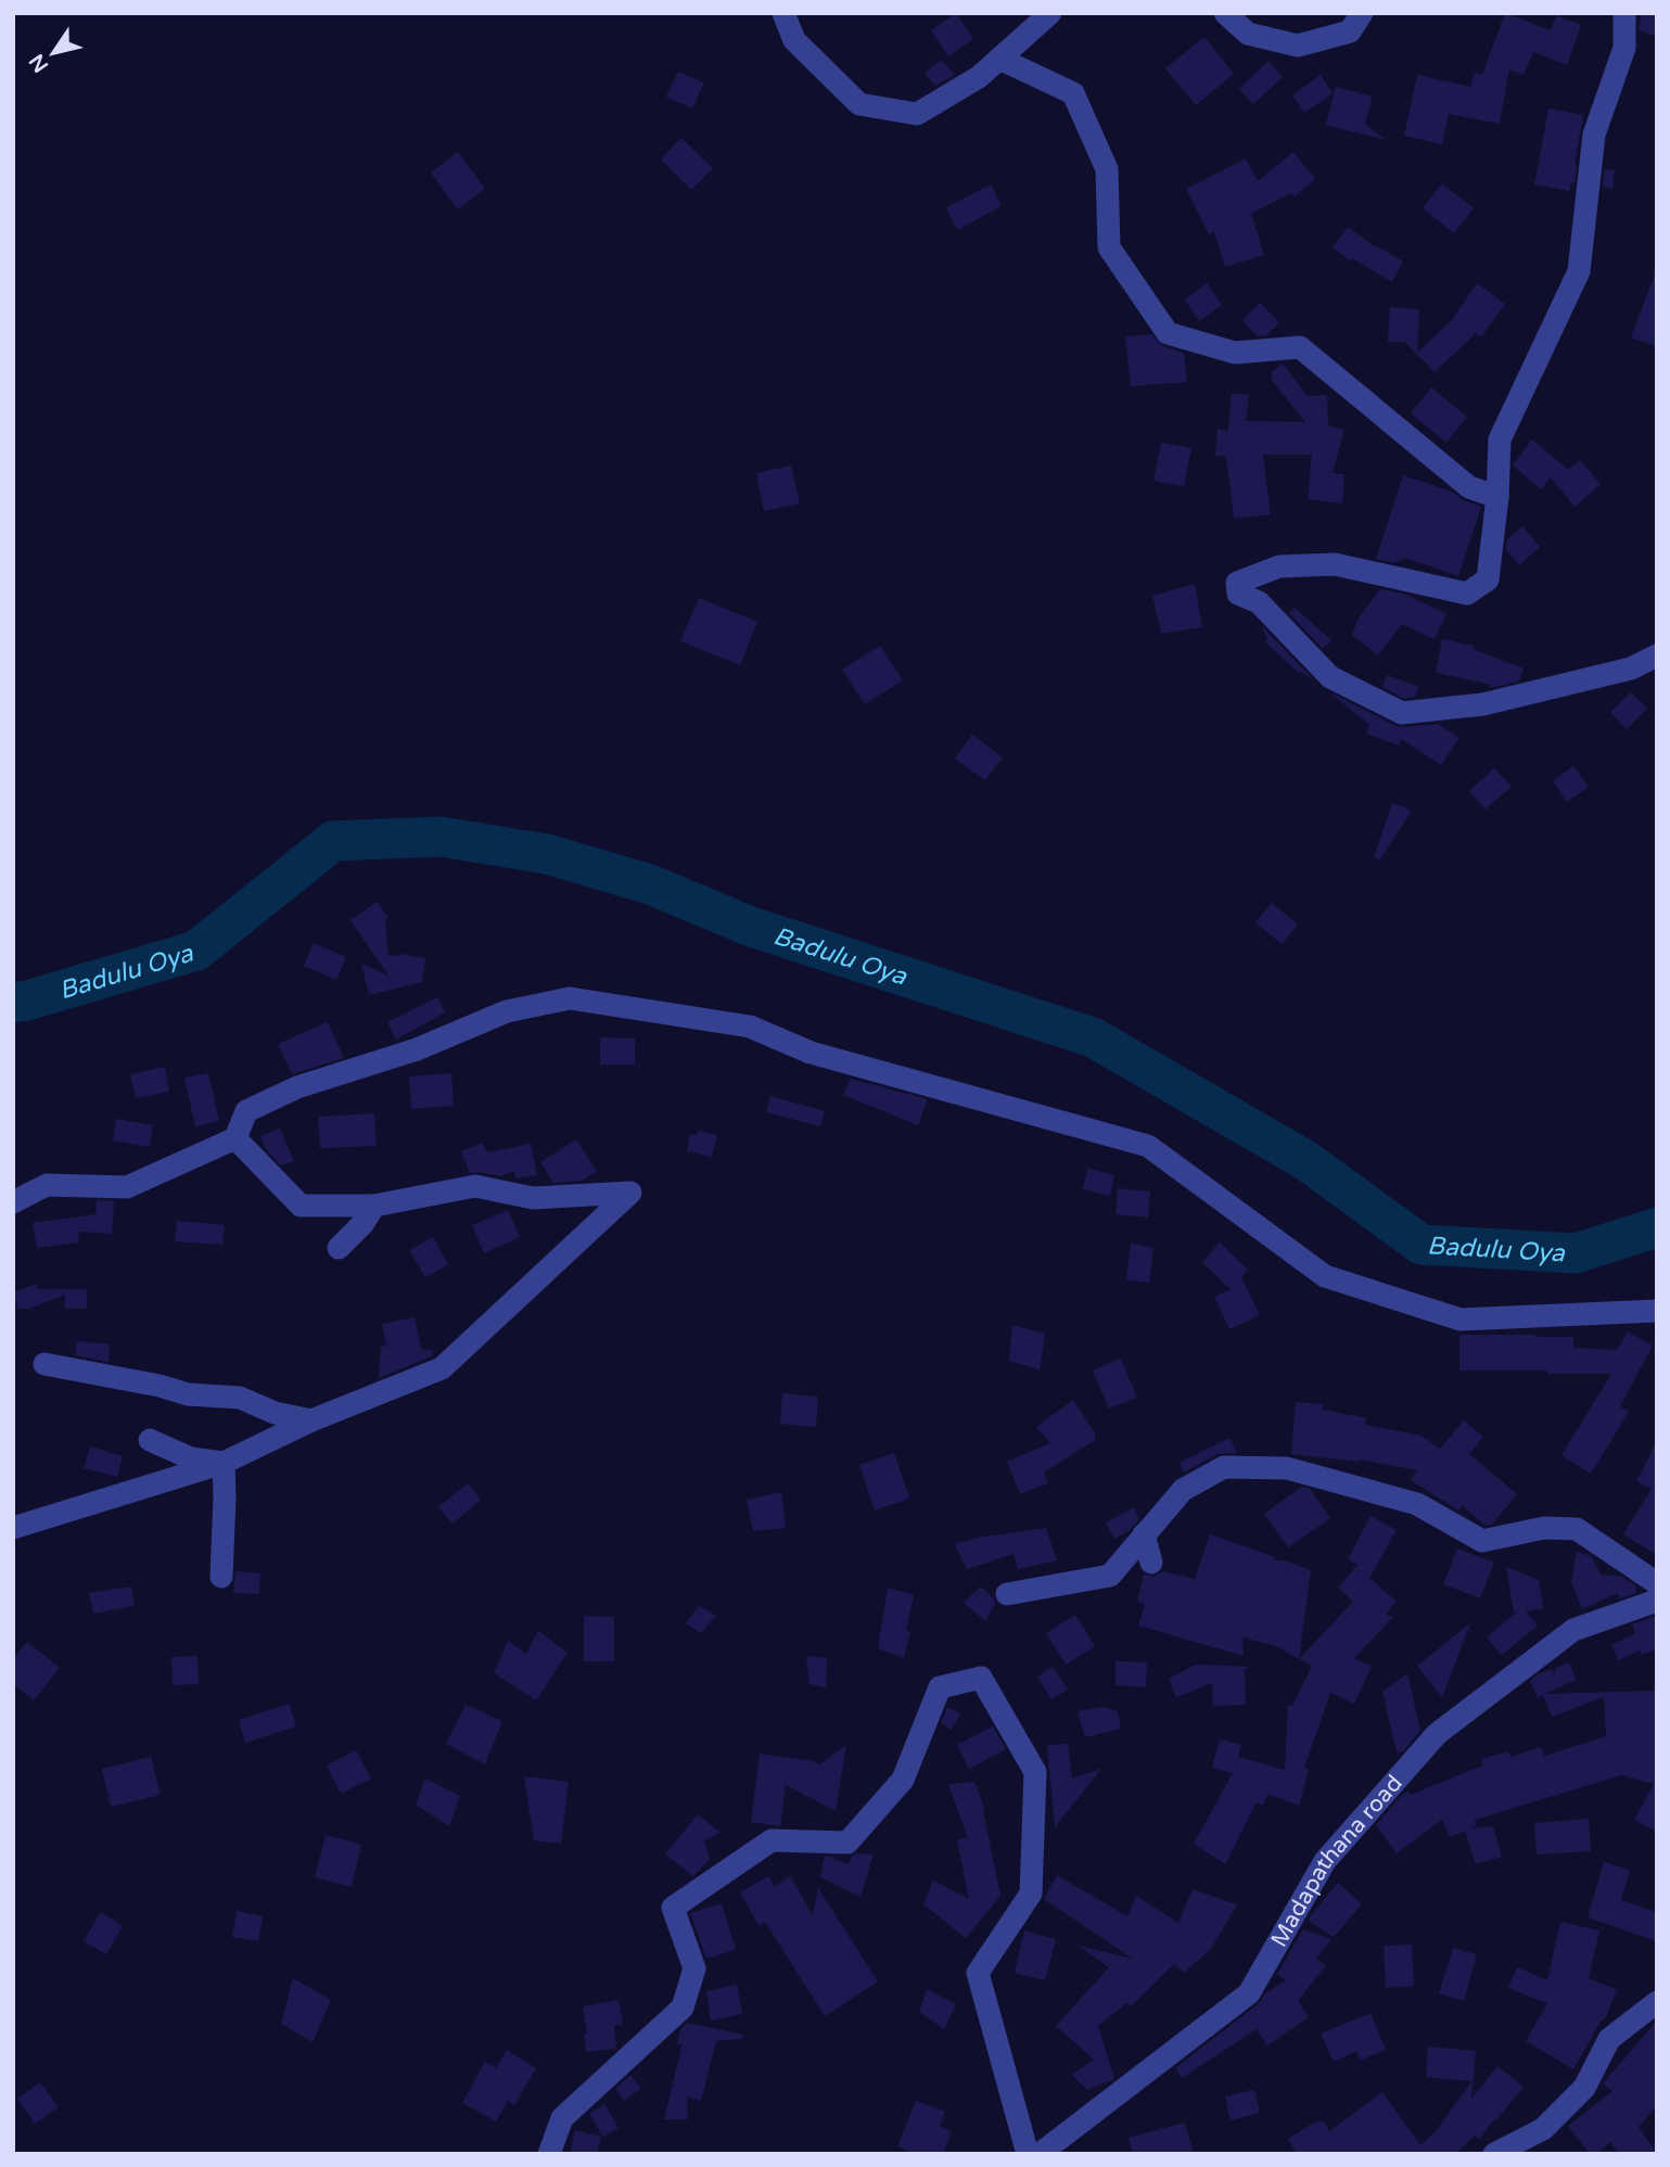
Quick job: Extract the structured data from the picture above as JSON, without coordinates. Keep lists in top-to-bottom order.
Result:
{
  "streets": {
    "street": ["Madapathana road"]
  },
  "water": ["Badulu Oya"],
  "north": "bottom left"
}
